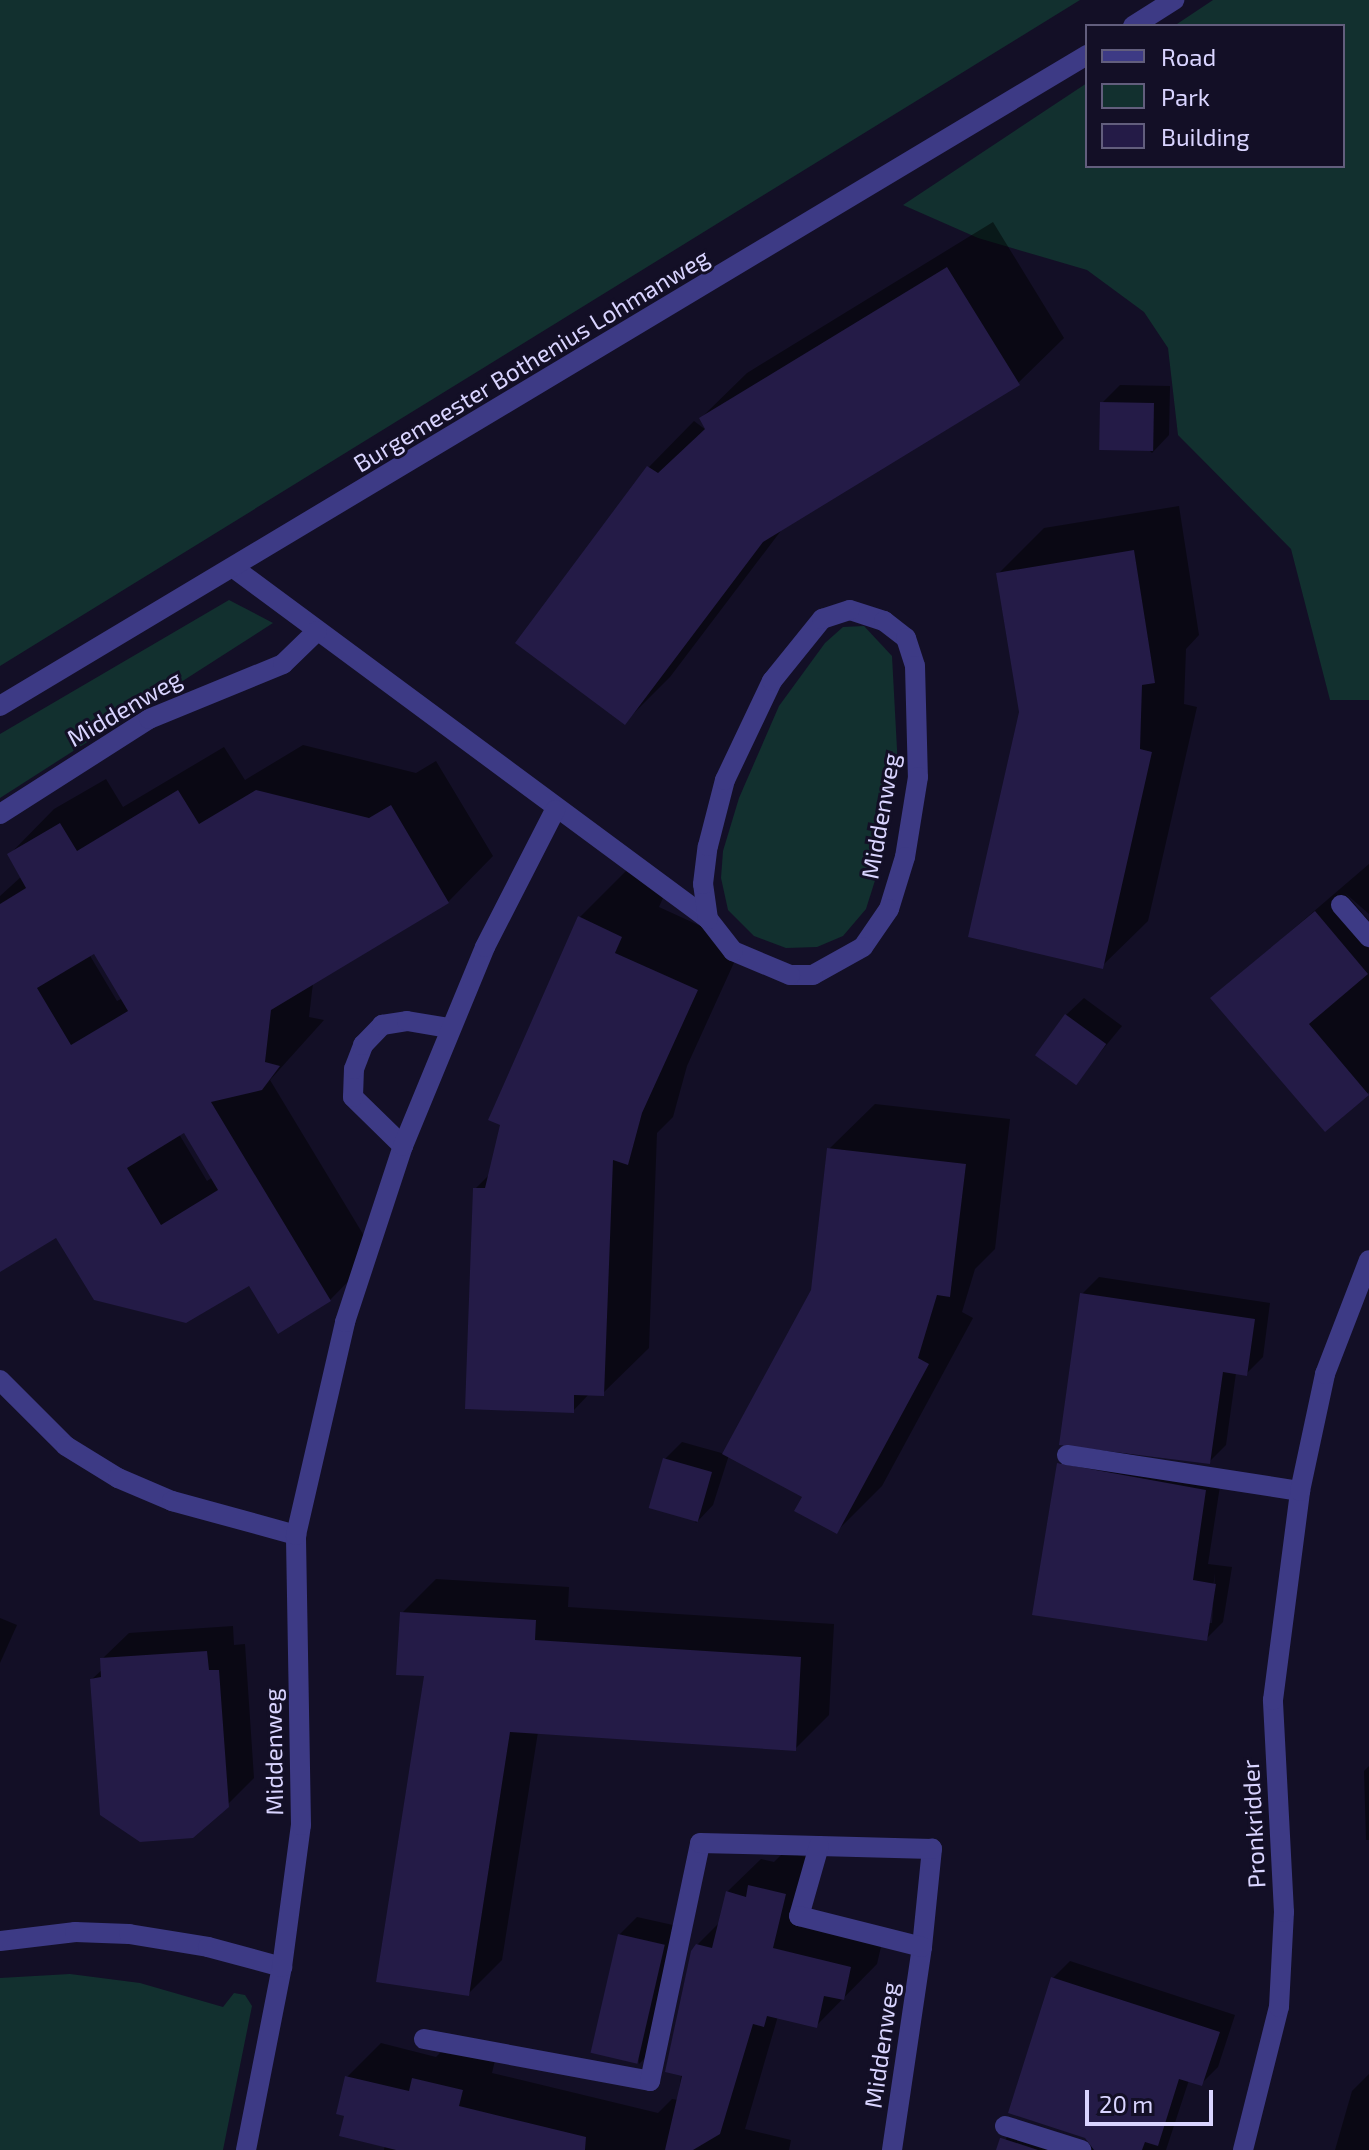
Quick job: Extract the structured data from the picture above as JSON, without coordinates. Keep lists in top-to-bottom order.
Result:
{
  "streets": {
    "street": ["Burgemeester Bothenius Lohmanweg", "Middenweg", "Pronkridder"]
  },
  "crossings": [
    ["Burgemeester Bothenius Lohmanweg", "Middenweg"]
  ],
  "legend": ["Road", "Park", "Building"],
  "scale_bar": "20 m"
}
